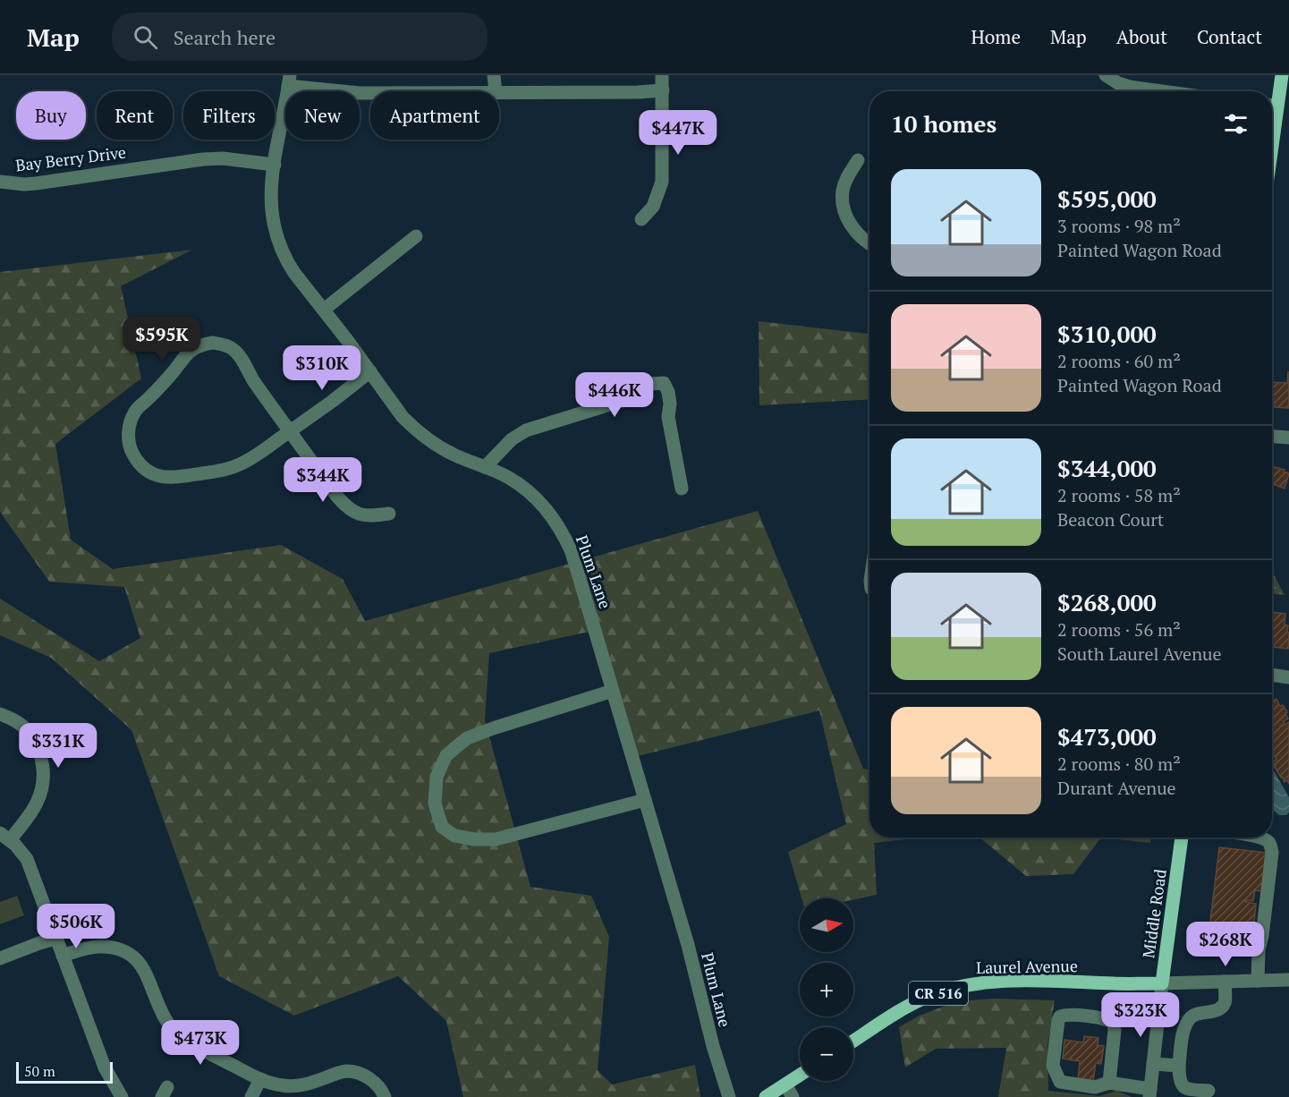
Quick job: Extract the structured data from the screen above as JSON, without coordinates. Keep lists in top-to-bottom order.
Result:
{
  "streets": {
    "main road": ["Middle Road", "Laurel Avenue", "CR 516"],
    "street": ["Bay Berry Drive", "Plum Lane"]
  },
  "crossings": [
    ["Bay Berry Drive", "Plum Lane"],
    ["Middle Road", "Laurel Avenue"]
  ],
  "scale_bar": "50 m",
  "north": "right",
  "page": {
    "header": "Map",
    "search": "Search here",
    "nav": [
      "Home",
      "Map",
      "About",
      "Contact"
    ],
    "chip": [
      "Buy",
      "Rent",
      "Filters",
      "New",
      "Apartment"
    ],
    "heading": "10 homes",
    "price": [
      "$447K",
      "$595K",
      "$310K",
      "$446K",
      "$344K",
      "$331K",
      "$506K",
      "$268K",
      "$323K",
      "$473K"
    ],
    "list": [
      {
        "name": "$595,000",
        "note": "3 rooms · 98 m² · Painted Wagon Road"
      },
      {
        "name": "$310,000",
        "note": "2 rooms · 60 m² · Painted Wagon Road"
      },
      {
        "name": "$344,000",
        "note": "2 rooms · 58 m² · Beacon Court"
      },
      {
        "name": "$268,000",
        "note": "2 rooms · 56 m² · South Laurel Avenue"
      },
      {
        "name": "$473,000",
        "note": "2 rooms · 80 m² · Durant Avenue"
      }
    ],
    "map_buttons": ["+", "−"],
    "scale": "50 m"
  }
}
